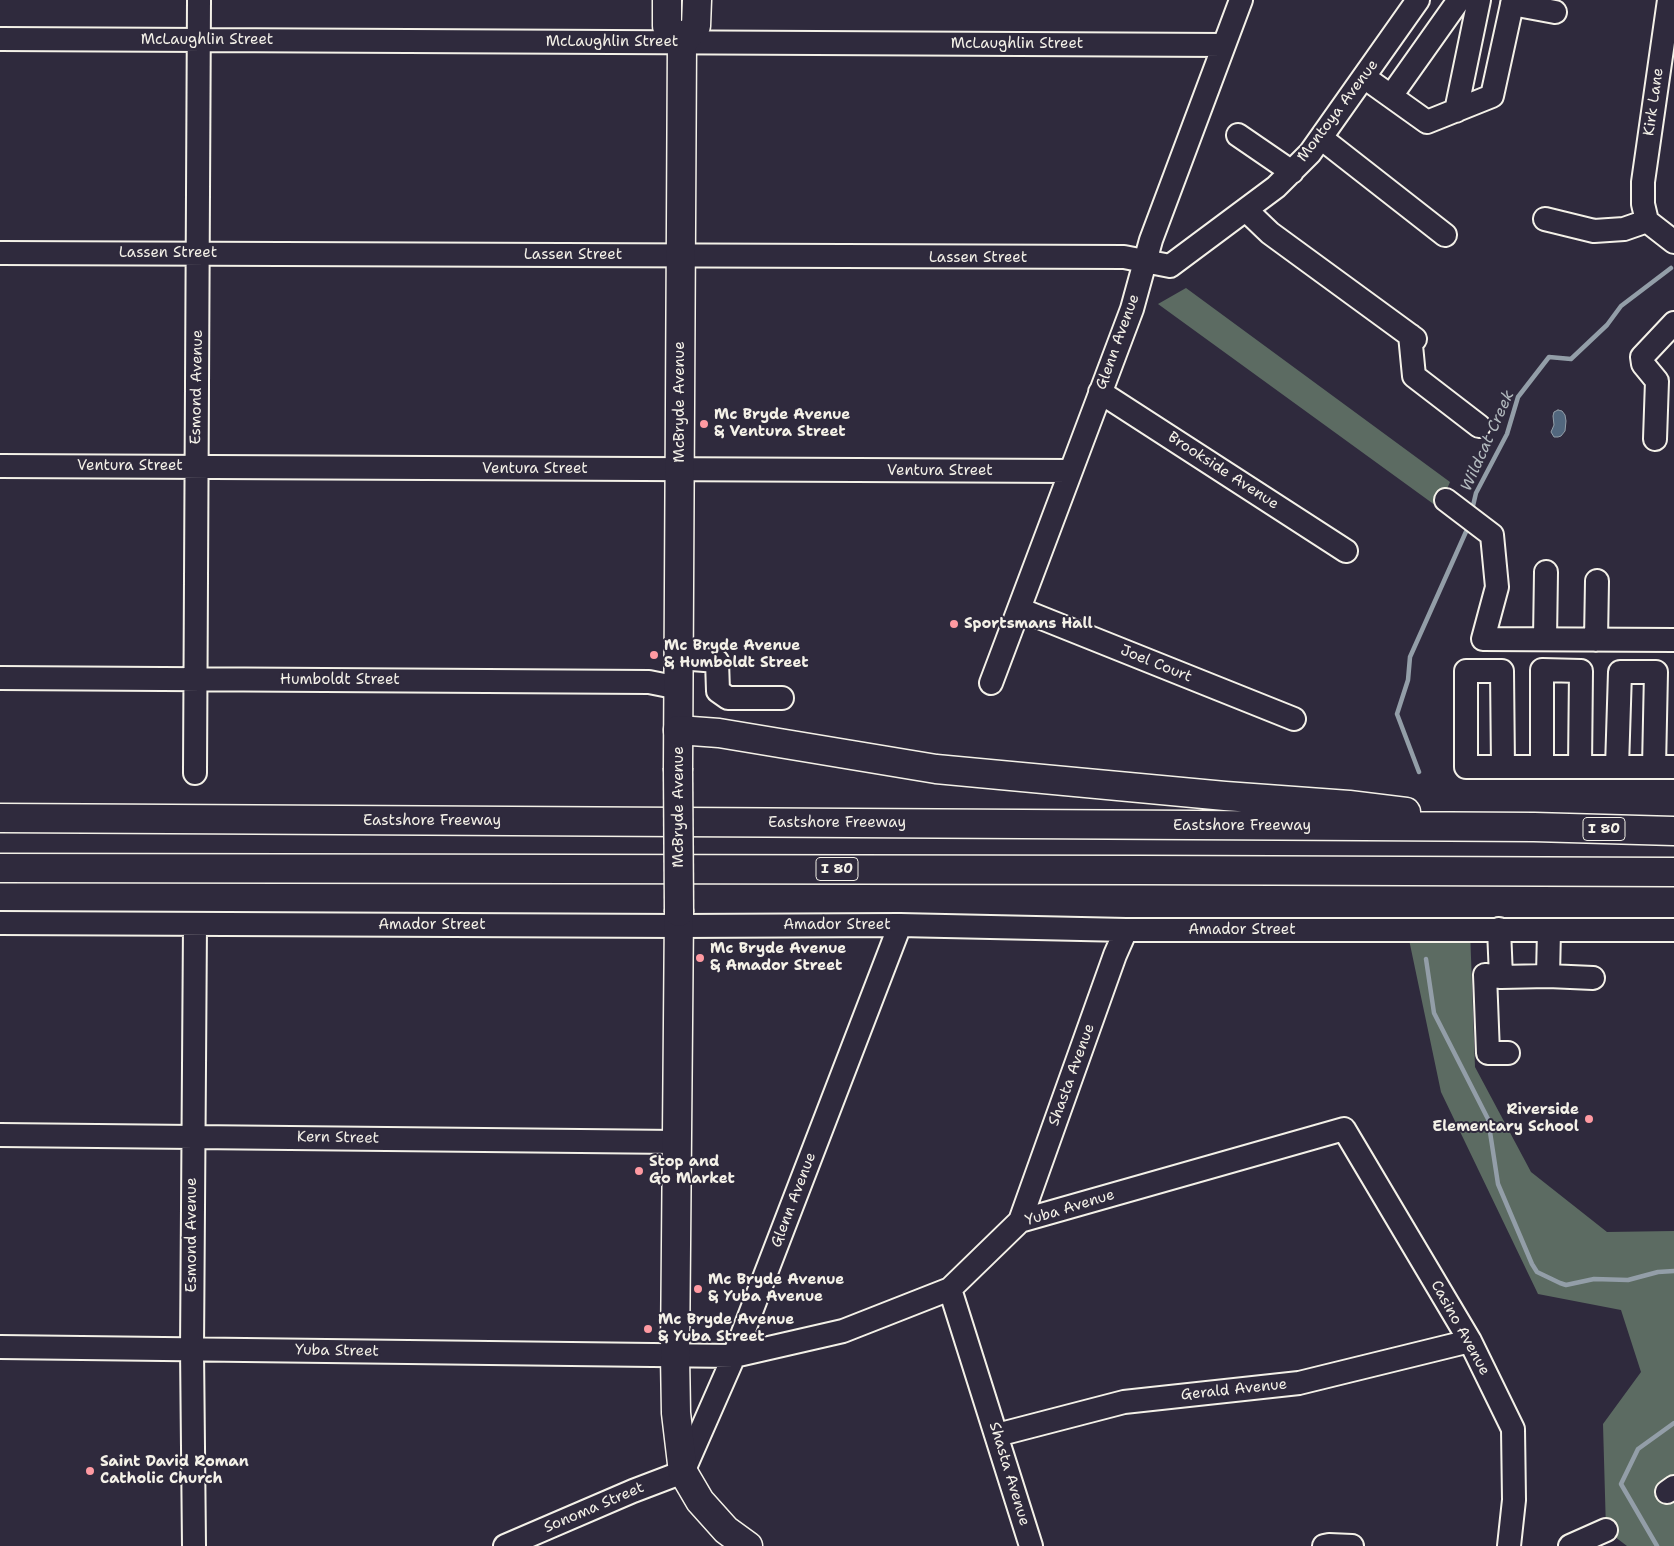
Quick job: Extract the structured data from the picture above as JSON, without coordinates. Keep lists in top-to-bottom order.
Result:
{
  "streets": {
    "main road": ["McBryde Avenue", "Eastshore Freeway", "I 80"],
    "street": [
      "McLaughlin Street",
      "Kirk Lane",
      "Montoya Avenue",
      "Lassen Street",
      "Glenn Avenue",
      "Esmond Avenue",
      "Ventura Street",
      "Brookside Avenue",
      "Joel Court",
      "Humboldt Street",
      "Amador Street",
      "Shasta Avenue",
      "Kern Street",
      "Yuba Avenue",
      "Casino Avenue",
      "Yuba Street",
      "Gerald Avenue",
      "Sonoma Street"
    ]
  },
  "crossings": [
    ["McLaughlin Street", "Glenn Avenue"],
    ["McLaughlin Street", "Esmond Avenue"],
    ["McLaughlin Street", "McBryde Avenue"],
    ["Montoya Avenue", "Lassen Street"],
    ["Montoya Avenue", "Glenn Avenue"],
    ["Lassen Street", "Glenn Avenue"],
    ["Lassen Street", "Esmond Avenue"],
    ["Lassen Street", "McBryde Avenue"],
    ["Glenn Avenue", "McBryde Avenue"],
    ["Glenn Avenue", "Ventura Street"],
    ["Glenn Avenue", "Brookside Avenue"],
    ["Glenn Avenue", "Joel Court"],
    ["Glenn Avenue", "Amador Street"],
    ["Glenn Avenue", "Yuba Avenue"],
    ["Glenn Avenue", "Sonoma Street"],
    ["Esmond Avenue", "Ventura Street"],
    ["Esmond Avenue", "Humboldt Street"],
    ["Esmond Avenue", "Amador Street"],
    ["Esmond Avenue", "Kern Street"],
    ["Esmond Avenue", "Yuba Street"],
    ["McBryde Avenue", "Ventura Street"],
    ["McBryde Avenue", "Humboldt Street"],
    ["McBryde Avenue", "Amador Street"],
    ["McBryde Avenue", "Kern Street"],
    ["McBryde Avenue", "Yuba Avenue"],
    ["McBryde Avenue", "Yuba Street"],
    ["McBryde Avenue", "Sonoma Street"],
    ["Amador Street", "Shasta Avenue"],
    ["Shasta Avenue", "Yuba Avenue"],
    ["Shasta Avenue", "Gerald Avenue"],
    ["Yuba Avenue", "Casino Avenue"],
    ["Yuba Avenue", "Yuba Street"],
    ["Casino Avenue", "Gerald Avenue"]
  ],
  "water": ["Wildcat Creek"],
  "places": [
    "Mc Bryde Avenue & Ventura Street",
    "Sportsmans Hall",
    "Mc Bryde Avenue & Humboldt Street",
    "Mc Bryde Avenue & Amador Street",
    "Riverside Elementary School",
    "Stop and Go Market",
    "Mc Bryde Avenue & Yuba Avenue",
    "Mc Bryde Avenue & Yuba Street",
    "Saint David Roman Catholic Church"
  ]
}
